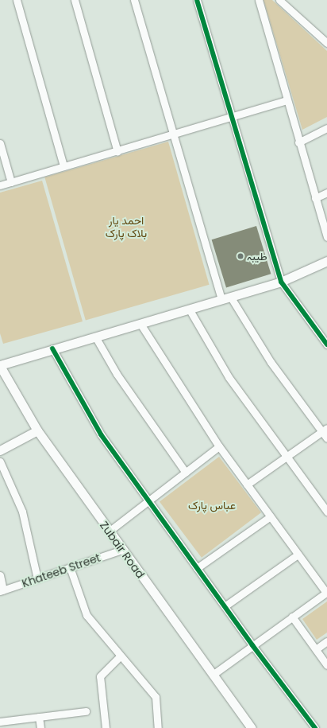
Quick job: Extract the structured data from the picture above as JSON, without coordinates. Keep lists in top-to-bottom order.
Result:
{
  "streets": {
    "street": ["Zubair Road", "Khateeb Street"]
  },
  "crossings": [
    ["Zubair Road", "Khateeb Street"]
  ],
  "parks": ["احمد یار بلاک پارک", "عباس پارک"],
  "places": ["طیبہ"]
}
